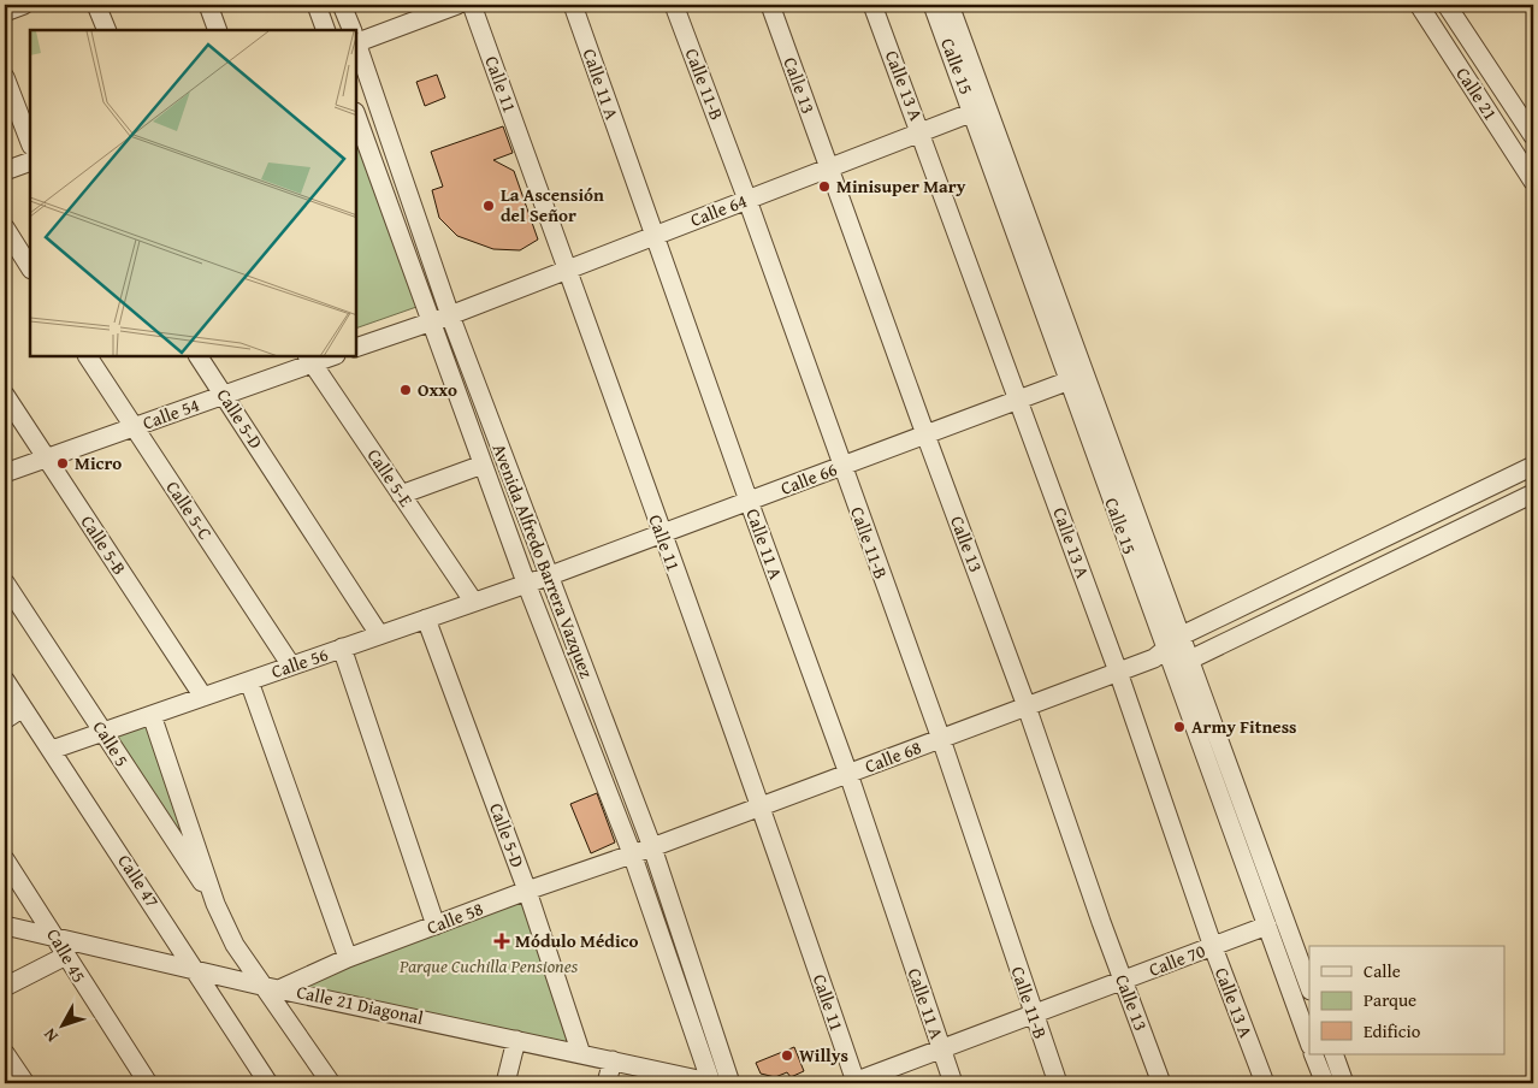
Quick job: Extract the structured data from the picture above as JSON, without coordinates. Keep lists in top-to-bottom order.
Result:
{
  "streets": {
    "street": [
      "Calle 15",
      "Calle 11",
      "Calle 11 A",
      "Calle 11-B",
      "Calle 13",
      "Calle 13 A",
      "Calle 21",
      "Calle 64",
      "Calle 54",
      "Calle 5-D",
      "Calle 5-E",
      "Calle 66",
      "Calle 5-C",
      "Calle 5-B",
      "Avenida Alfredo Barrera Vazquez",
      "Calle 56",
      "Calle 5",
      "Calle 68",
      "Calle 47",
      "Calle 58",
      "Calle 45",
      "Calle 70",
      "Calle 21 Diagonal"
    ]
  },
  "crossings": [
    ["Calle 15", "Calle 64"],
    ["Calle 15", "Calle 66"],
    ["Calle 15", "Calle 68"],
    ["Calle 15", "Calle 70"],
    ["Calle 11", "Calle 64"],
    ["Calle 11", "Calle 66"],
    ["Calle 11", "Calle 68"],
    ["Calle 11", "Calle 70"],
    ["Calle 11 A", "Calle 64"],
    ["Calle 11 A", "Calle 66"],
    ["Calle 11 A", "Calle 68"],
    ["Calle 11 A", "Calle 70"],
    ["Calle 11-B", "Calle 64"],
    ["Calle 11-B", "Calle 66"],
    ["Calle 11-B", "Calle 68"],
    ["Calle 11-B", "Calle 70"],
    ["Calle 13", "Calle 64"],
    ["Calle 13", "Calle 66"],
    ["Calle 13", "Calle 68"],
    ["Calle 13", "Calle 70"],
    ["Calle 13 A", "Calle 64"],
    ["Calle 13 A", "Calle 66"],
    ["Calle 13 A", "Calle 68"],
    ["Calle 13 A", "Calle 70"],
    ["Calle 64", "Avenida Alfredo Barrera Vazquez"],
    ["Calle 54", "Calle 5-D"],
    ["Calle 54", "Calle 5-E"],
    ["Calle 54", "Calle 5-C"],
    ["Calle 54", "Calle 5-B"],
    ["Calle 5-D", "Calle 56"],
    ["Calle 5-D", "Calle 58"],
    ["Calle 5-D", "Calle 21 Diagonal"],
    ["Calle 5-E", "Calle 56"],
    ["Calle 66", "Avenida Alfredo Barrera Vazquez"],
    ["Calle 66", "Calle 56"],
    ["Calle 5-C", "Calle 56"],
    ["Calle 5-B", "Calle 56"],
    ["Avenida Alfredo Barrera Vazquez", "Calle 56"],
    ["Avenida Alfredo Barrera Vazquez", "Calle 68"],
    ["Avenida Alfredo Barrera Vazquez", "Calle 58"],
    ["Avenida Alfredo Barrera Vazquez", "Calle 21 Diagonal"],
    ["Calle 56", "Calle 5"],
    ["Calle 56", "Calle 47"],
    ["Calle 5", "Calle 21 Diagonal"],
    ["Calle 68", "Calle 58"],
    ["Calle 47", "Calle 21 Diagonal"],
    ["Calle 58", "Calle 21 Diagonal"],
    ["Calle 45", "Calle 21 Diagonal"]
  ],
  "parks": ["Parque Cuchilla Pensiones"],
  "places": {
    "other": [
      "Minisuper Mary",
      "La Ascensión del Señor",
      "Oxxo",
      "Micro",
      "Army Fitness",
      "Willys"
    ],
    "health": ["Módulo Médico"]
  },
  "legend": ["Calle", "Parque", "Edificio"],
  "north": "bottom left"
}
